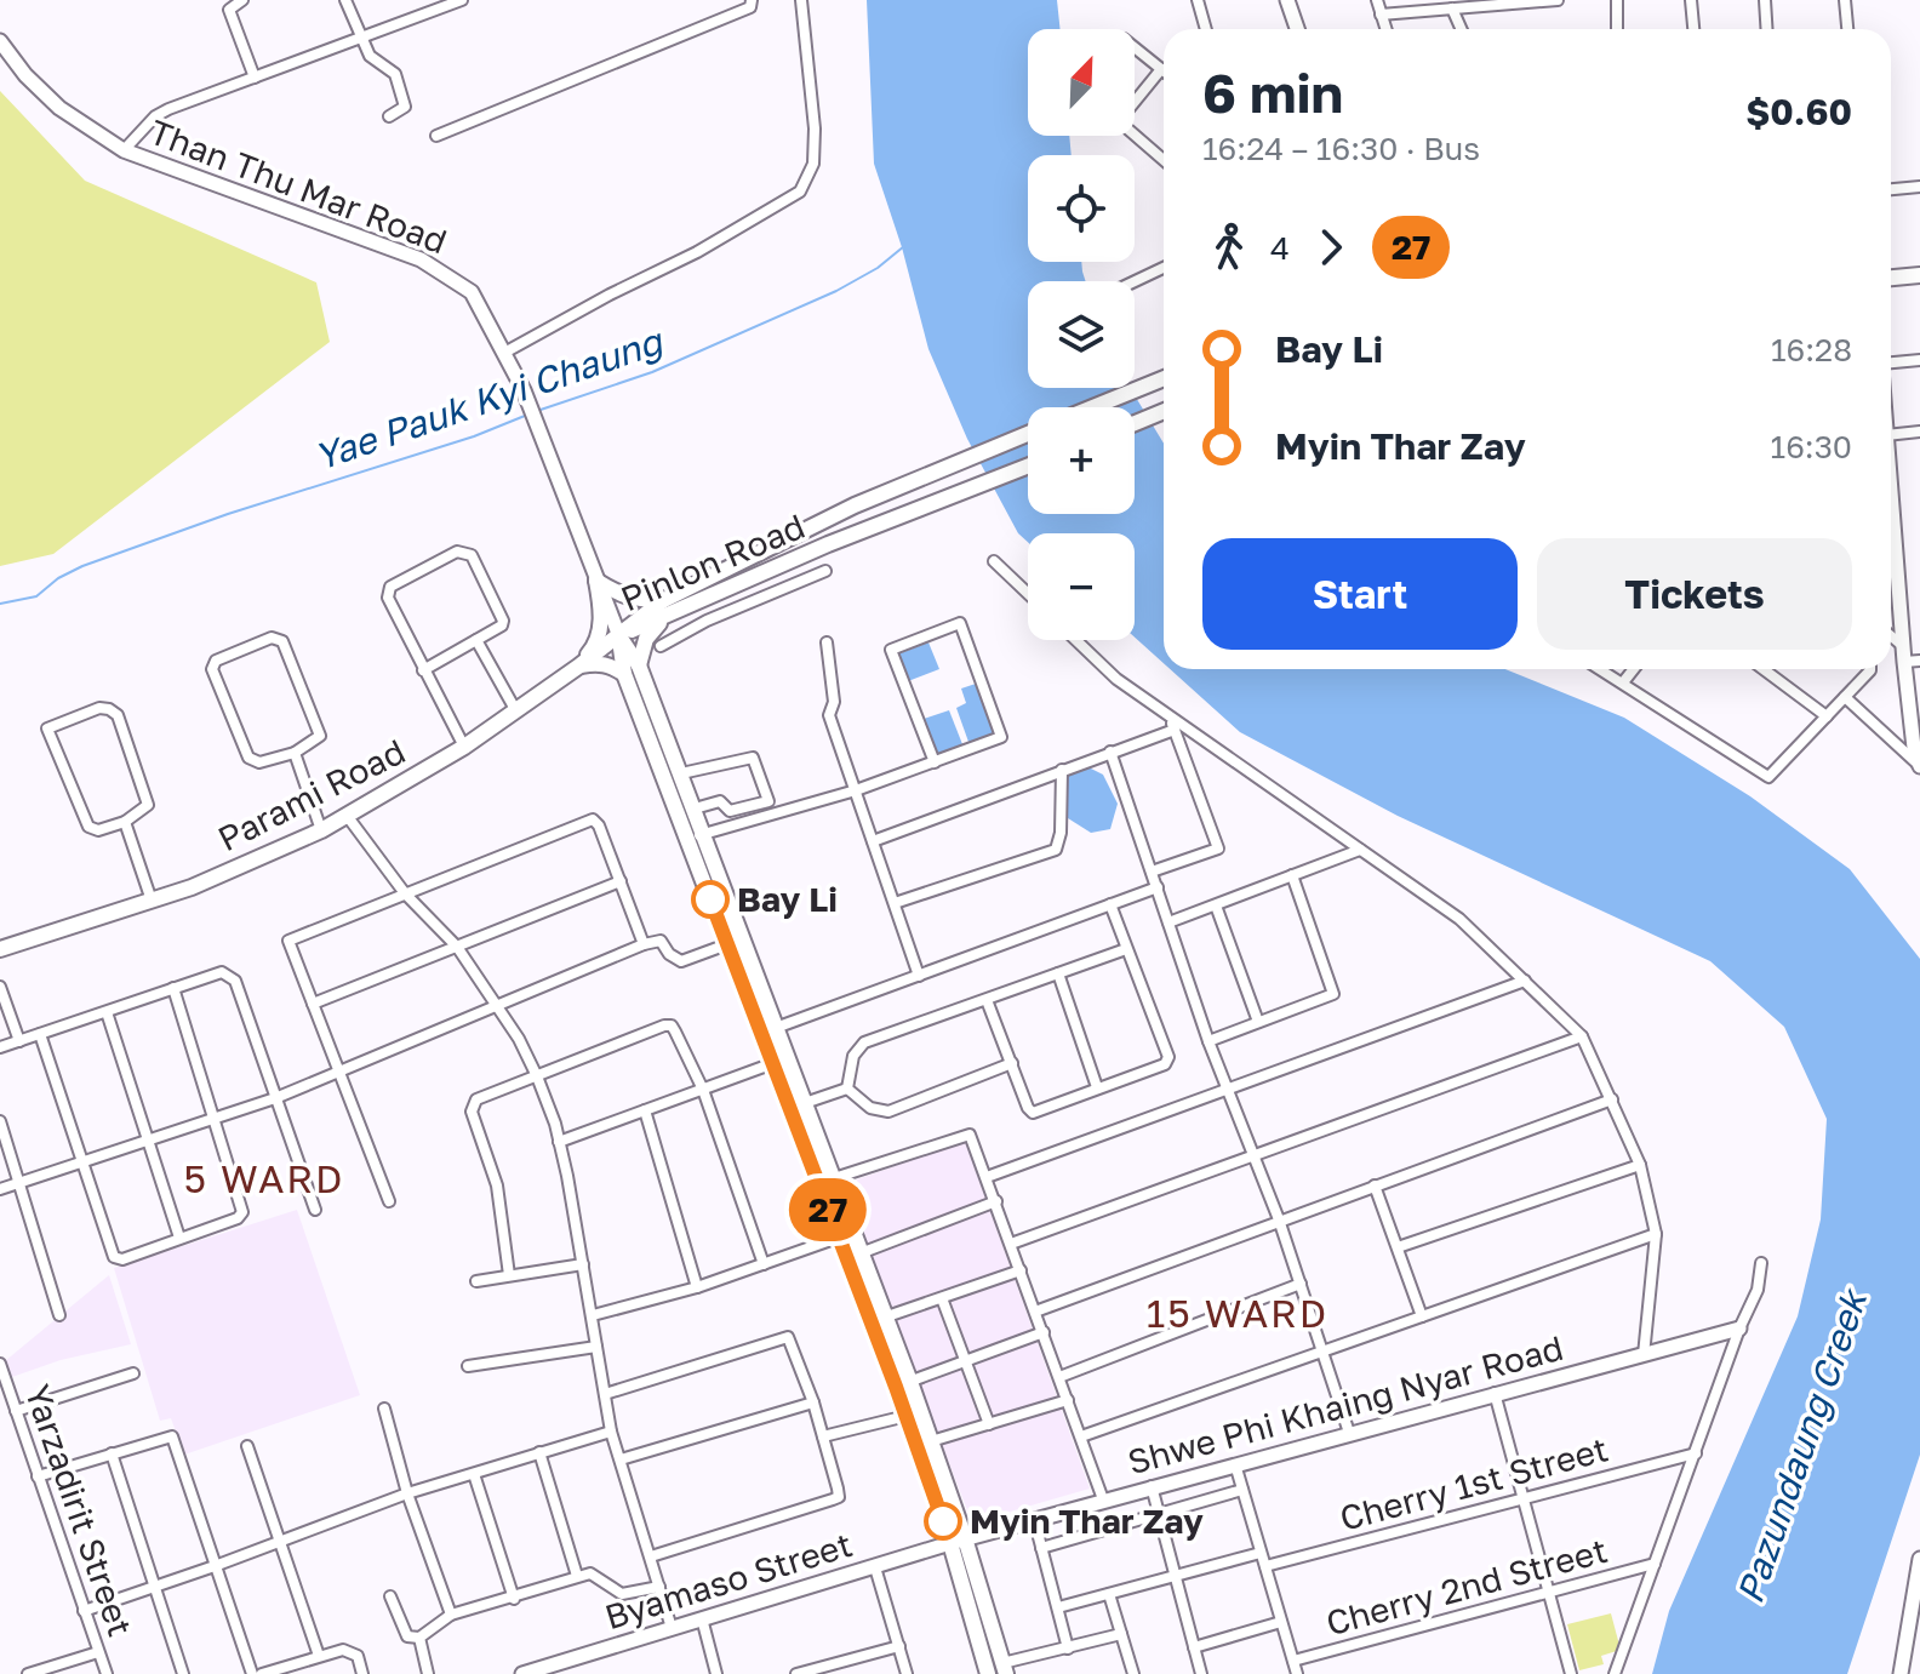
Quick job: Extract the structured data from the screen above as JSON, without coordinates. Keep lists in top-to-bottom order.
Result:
{
  "streets": {
    "main road": [
      "Than Thu Mar Road",
      "Pinlon Road",
      "Parami Road",
      "Shwe Phi Khaing Nyar Road",
      "Byamaso Street"
    ],
    "street": ["Cherry 1st Street", "Yarzadirit Street", "Cherry 2nd Street"]
  },
  "crossings": [
    ["Than Thu Mar Road", "Pinlon Road"],
    ["Than Thu Mar Road", "Parami Road"],
    ["Than Thu Mar Road", "Shwe Phi Khaing Nyar Road"],
    ["Than Thu Mar Road", "Byamaso Street"],
    ["Pinlon Road", "Parami Road"],
    ["Shwe Phi Khaing Nyar Road", "Byamaso Street"]
  ],
  "districts": ["5 WARD", "15 WARD"],
  "water": ["Yae Pauk Kyi Chaung", "Pazundaung Creek"],
  "places": ["Bay Li", "Myin Thar Zay"],
  "lines": ["bus line 27"],
  "north": "top right",
  "page": {
    "on_map": "27",
    "map_buttons": ["+", "−"],
    "heading": ["6 min", "16:24 – 16:30 · Bus", "$0.60"],
    "legs": ["4", "27"],
    "list": [
      {
        "name": "Bay Li",
        "value": "16:28"
      },
      {
        "name": "Myin Thar Zay",
        "value": "16:30"
      }
    ],
    "buttons": ["Start", "Tickets"]
  }
}
